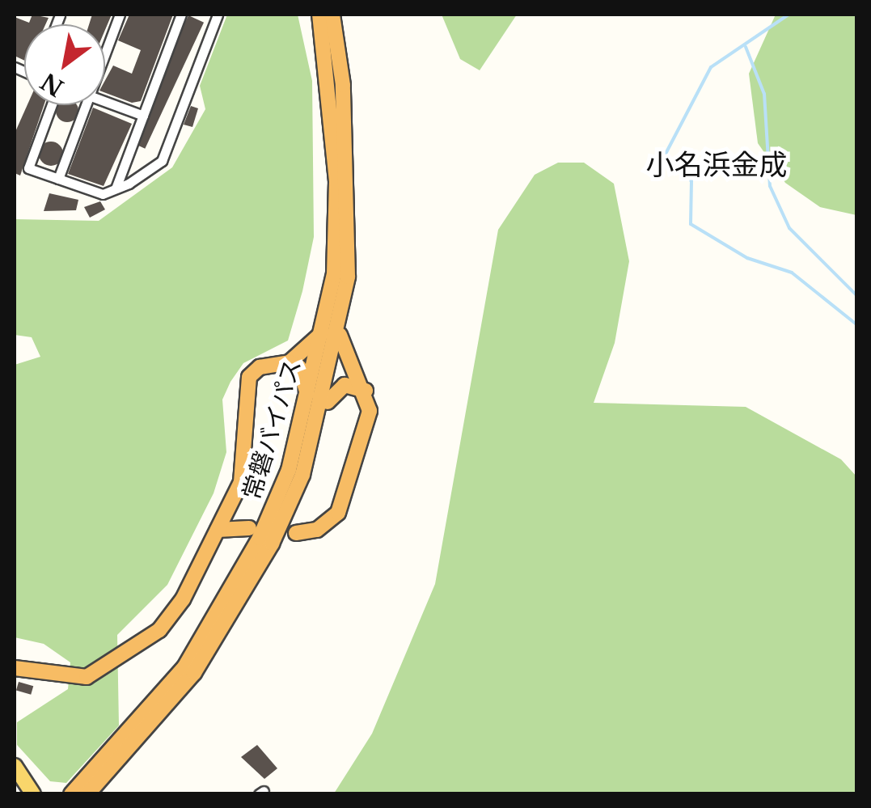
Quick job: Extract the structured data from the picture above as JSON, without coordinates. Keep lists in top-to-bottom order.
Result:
{
  "streets": {
    "highway": ["常磐バイパス"]
  },
  "districts": ["小名浜金成"],
  "north": "bottom left"
}
